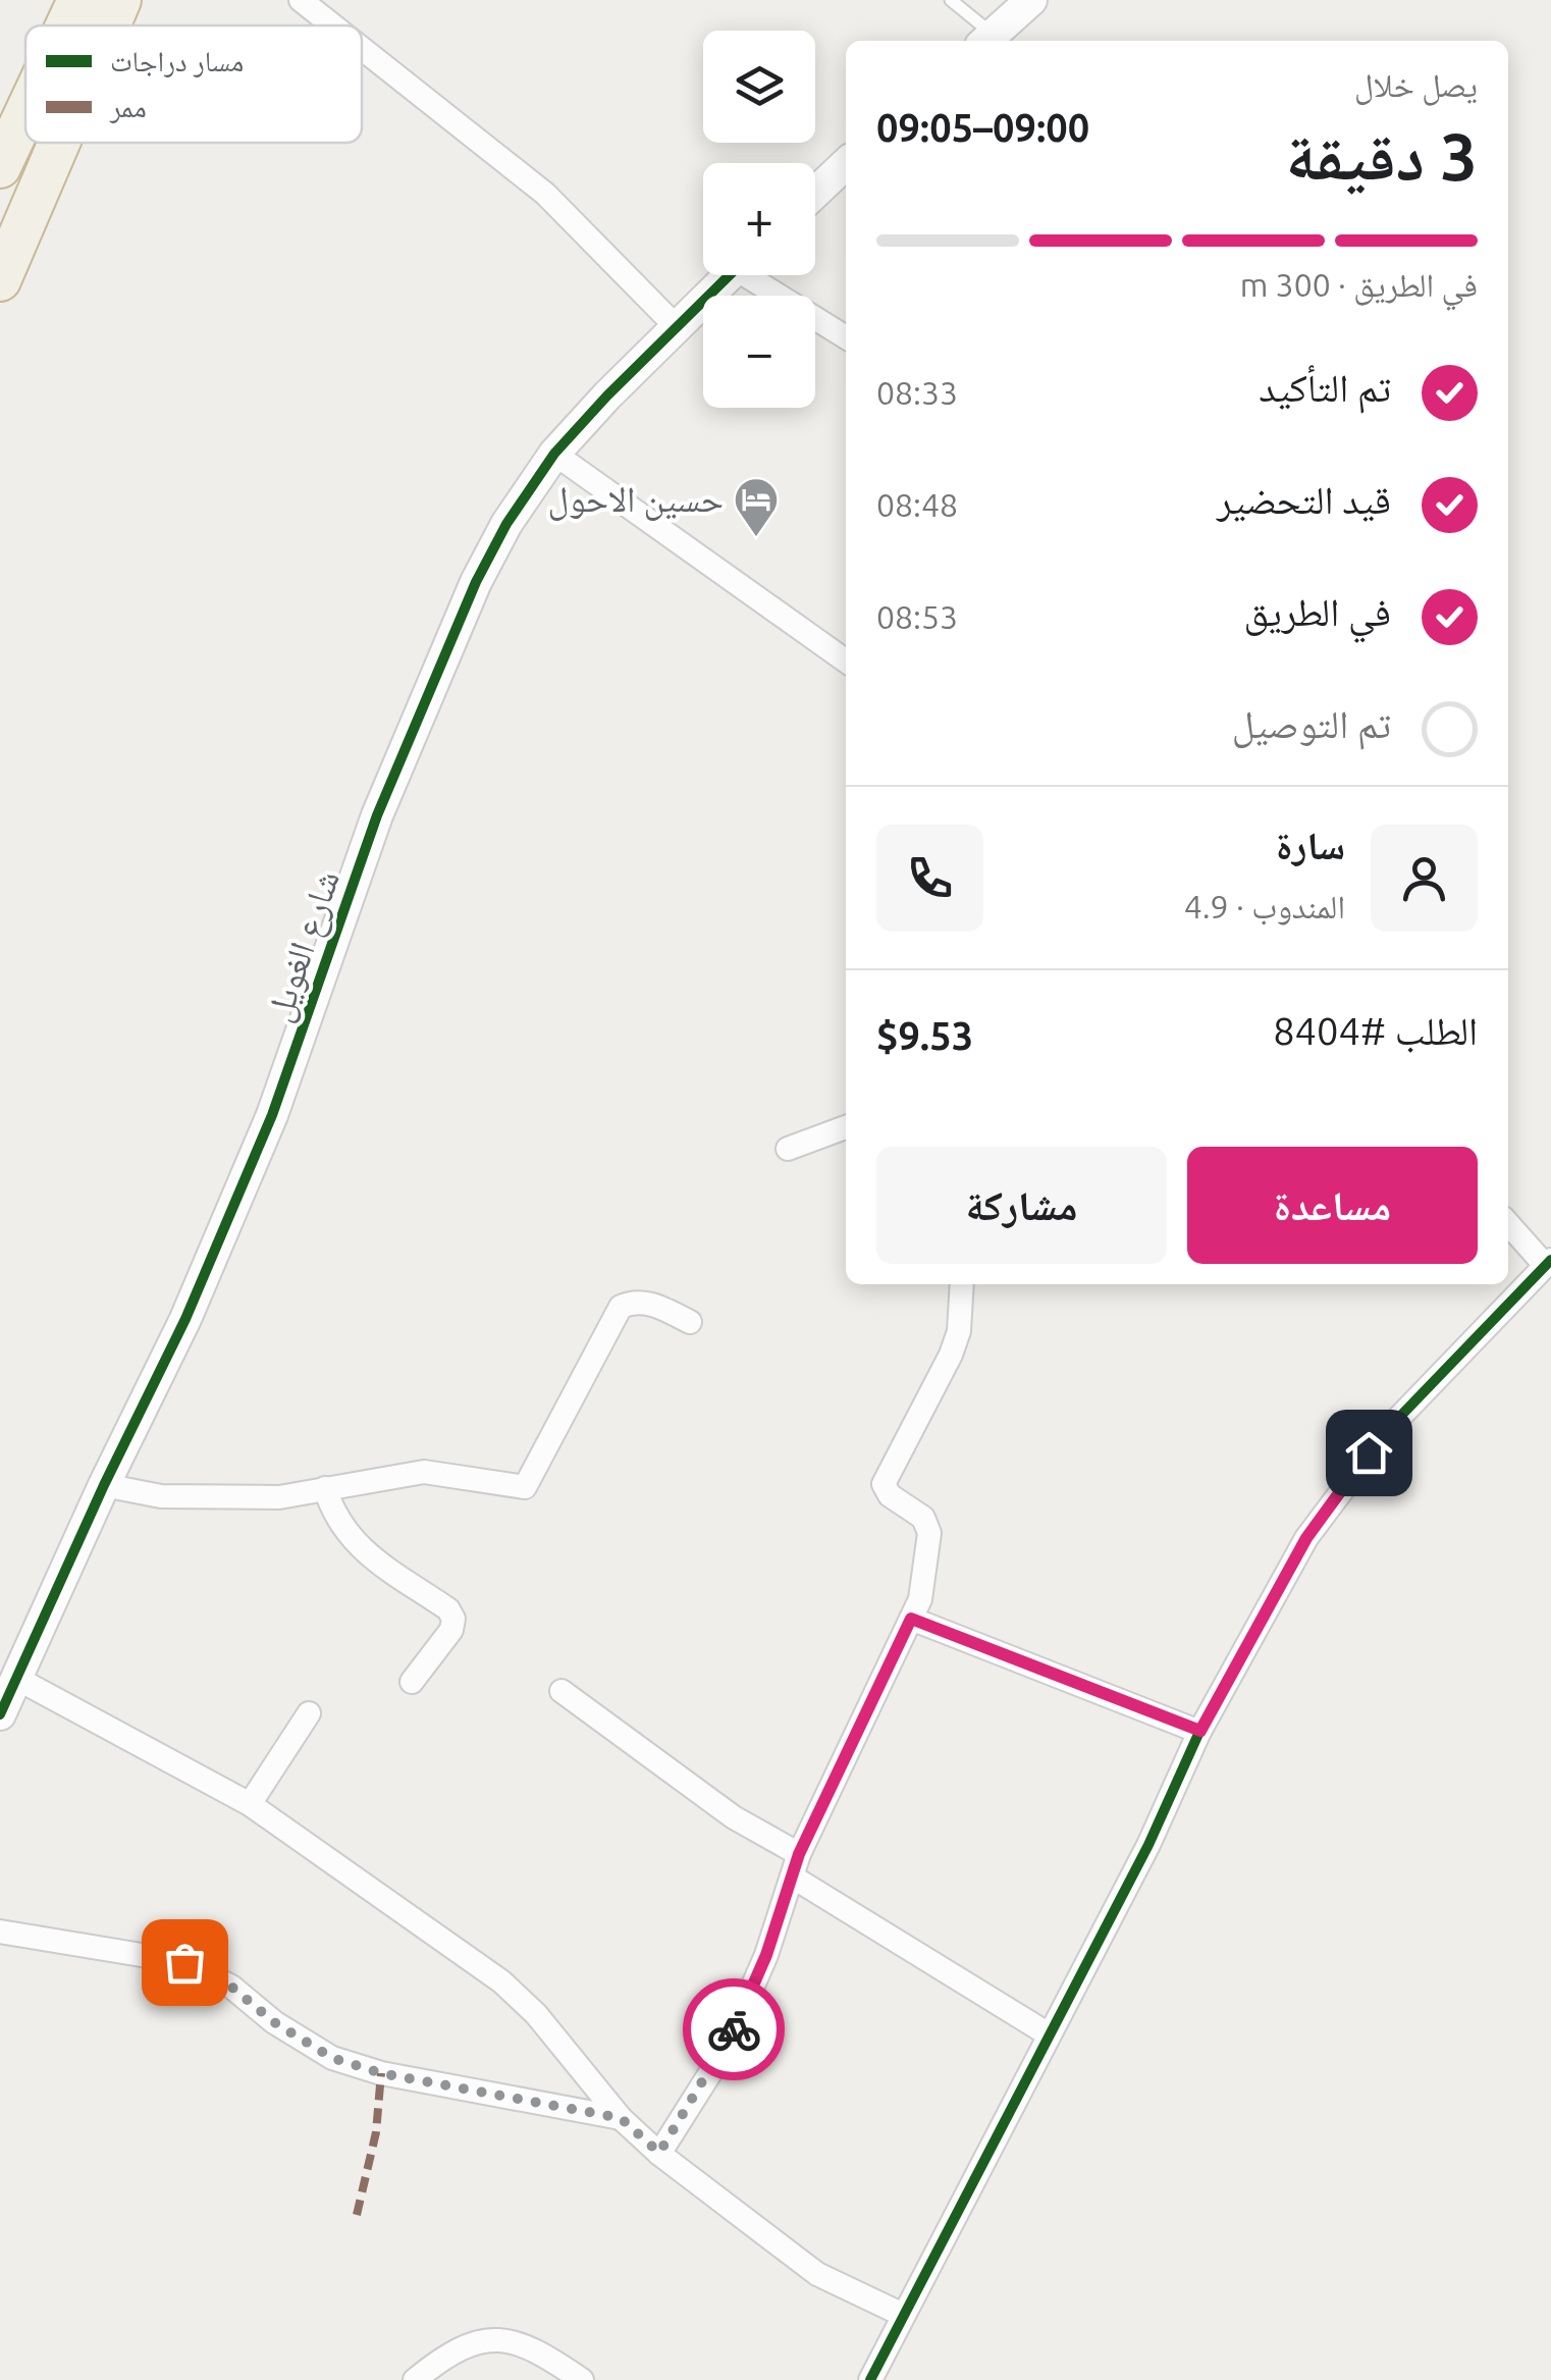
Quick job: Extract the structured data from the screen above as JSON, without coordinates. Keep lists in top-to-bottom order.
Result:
{
  "streets": {
    "street": ["شارع الغويل"]
  },
  "places": {
    "hotel": ["حسين الاحول"]
  },
  "legend": ["مسار دراجات", "ممر"],
  "page": {
    "map_buttons": ["+", "−"],
    "heading": ["3 دقيقة", "يصل خلال", "09:00–09:05"],
    "panel": [
      "سارة",
      "المندوب · 4.9",
      "الطلب #8404",
      "$9.53"
    ],
    "bar": "في الطريق · 300 m",
    "list": [
      ["تم التأكيد", "08:33"],
      ["قيد التحضير", "08:48"],
      ["في الطريق", "08:53"],
      "تم التوصيل"
    ],
    "buttons": ["مساعدة", "مشاركة"]
  }
}
